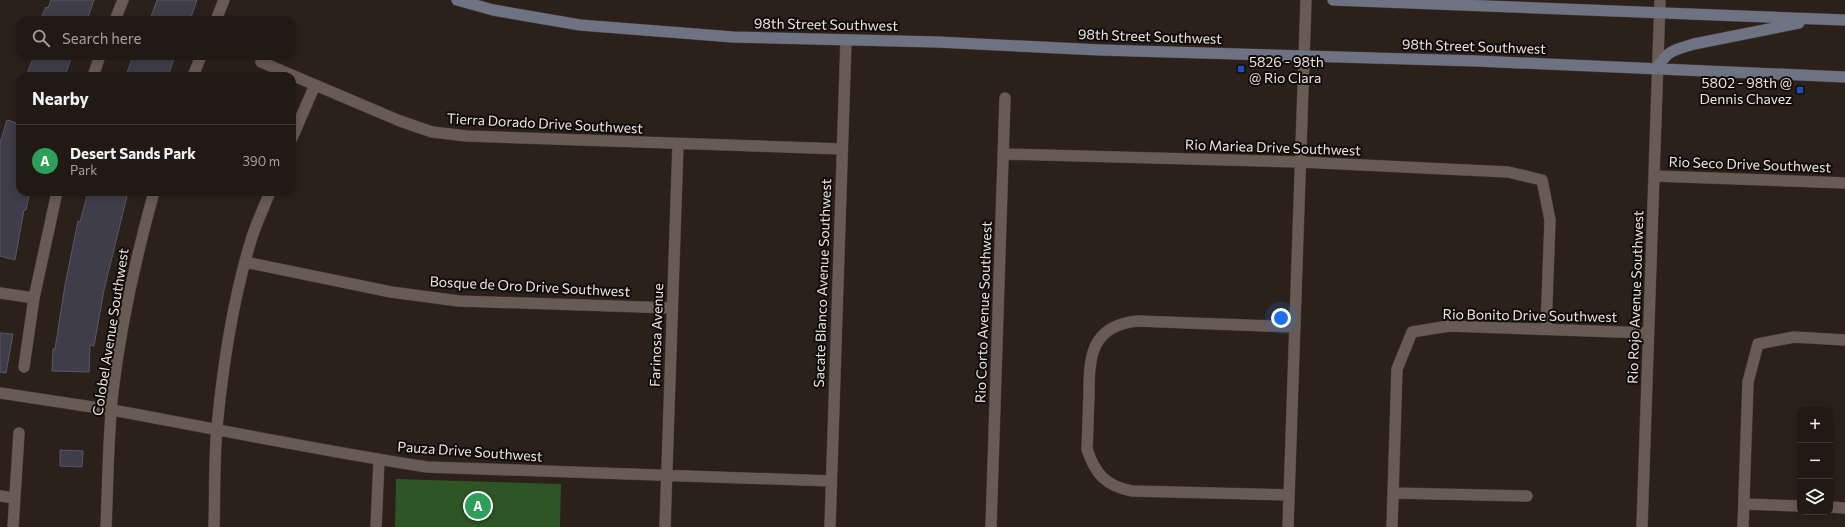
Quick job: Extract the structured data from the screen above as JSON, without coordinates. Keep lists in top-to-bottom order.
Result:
{
  "streets": {
    "main road": ["98th Street Southwest"],
    "street": [
      "Tierra Dorado Drive Southwest",
      "Rio Mariea Drive Southwest",
      "Rio Seco Drive Southwest",
      "Sacate Blanco Avenue Southwest",
      "Bosque de Oro Drive Southwest",
      "Rio Rojo Avenue Southwest",
      "Rio Corto Avenue Southwest",
      "Rio Bonito Drive Southwest",
      "Colobel Avenue Southwest",
      "Farinosa Avenue",
      "Pauza Drive Southwest"
    ]
  },
  "crossings": [
    ["98th Street Southwest", "Sacate Blanco Avenue Southwest"],
    ["98th Street Southwest", "Rio Rojo Avenue Southwest"],
    ["Tierra Dorado Drive Southwest", "Sacate Blanco Avenue Southwest"],
    ["Tierra Dorado Drive Southwest", "Farinosa Avenue"],
    ["Rio Mariea Drive Southwest", "Rio Corto Avenue Southwest"],
    ["Rio Mariea Drive Southwest", "Rio Bonito Drive Southwest"],
    ["Rio Seco Drive Southwest", "Rio Rojo Avenue Southwest"],
    ["Sacate Blanco Avenue Southwest", "Pauza Drive Southwest"],
    ["Bosque de Oro Drive Southwest", "Farinosa Avenue"],
    ["Rio Rojo Avenue Southwest", "Rio Bonito Drive Southwest"],
    ["Colobel Avenue Southwest", "Pauza Drive Southwest"],
    ["Farinosa Avenue", "Pauza Drive Southwest"]
  ],
  "places": {
    "transit": ["5826 - 98th @ Rio Clara", "5802 - 98th @ Dennis Chavez"]
  },
  "page": {
    "search": "Search here",
    "heading": "Nearby",
    "list": [
      {
        "mark": "A",
        "name": "Desert Sands Park",
        "note": "Park",
        "value": "390 m"
      }
    ],
    "map_buttons": ["+", "−"],
    "pins": "A"
  }
}
